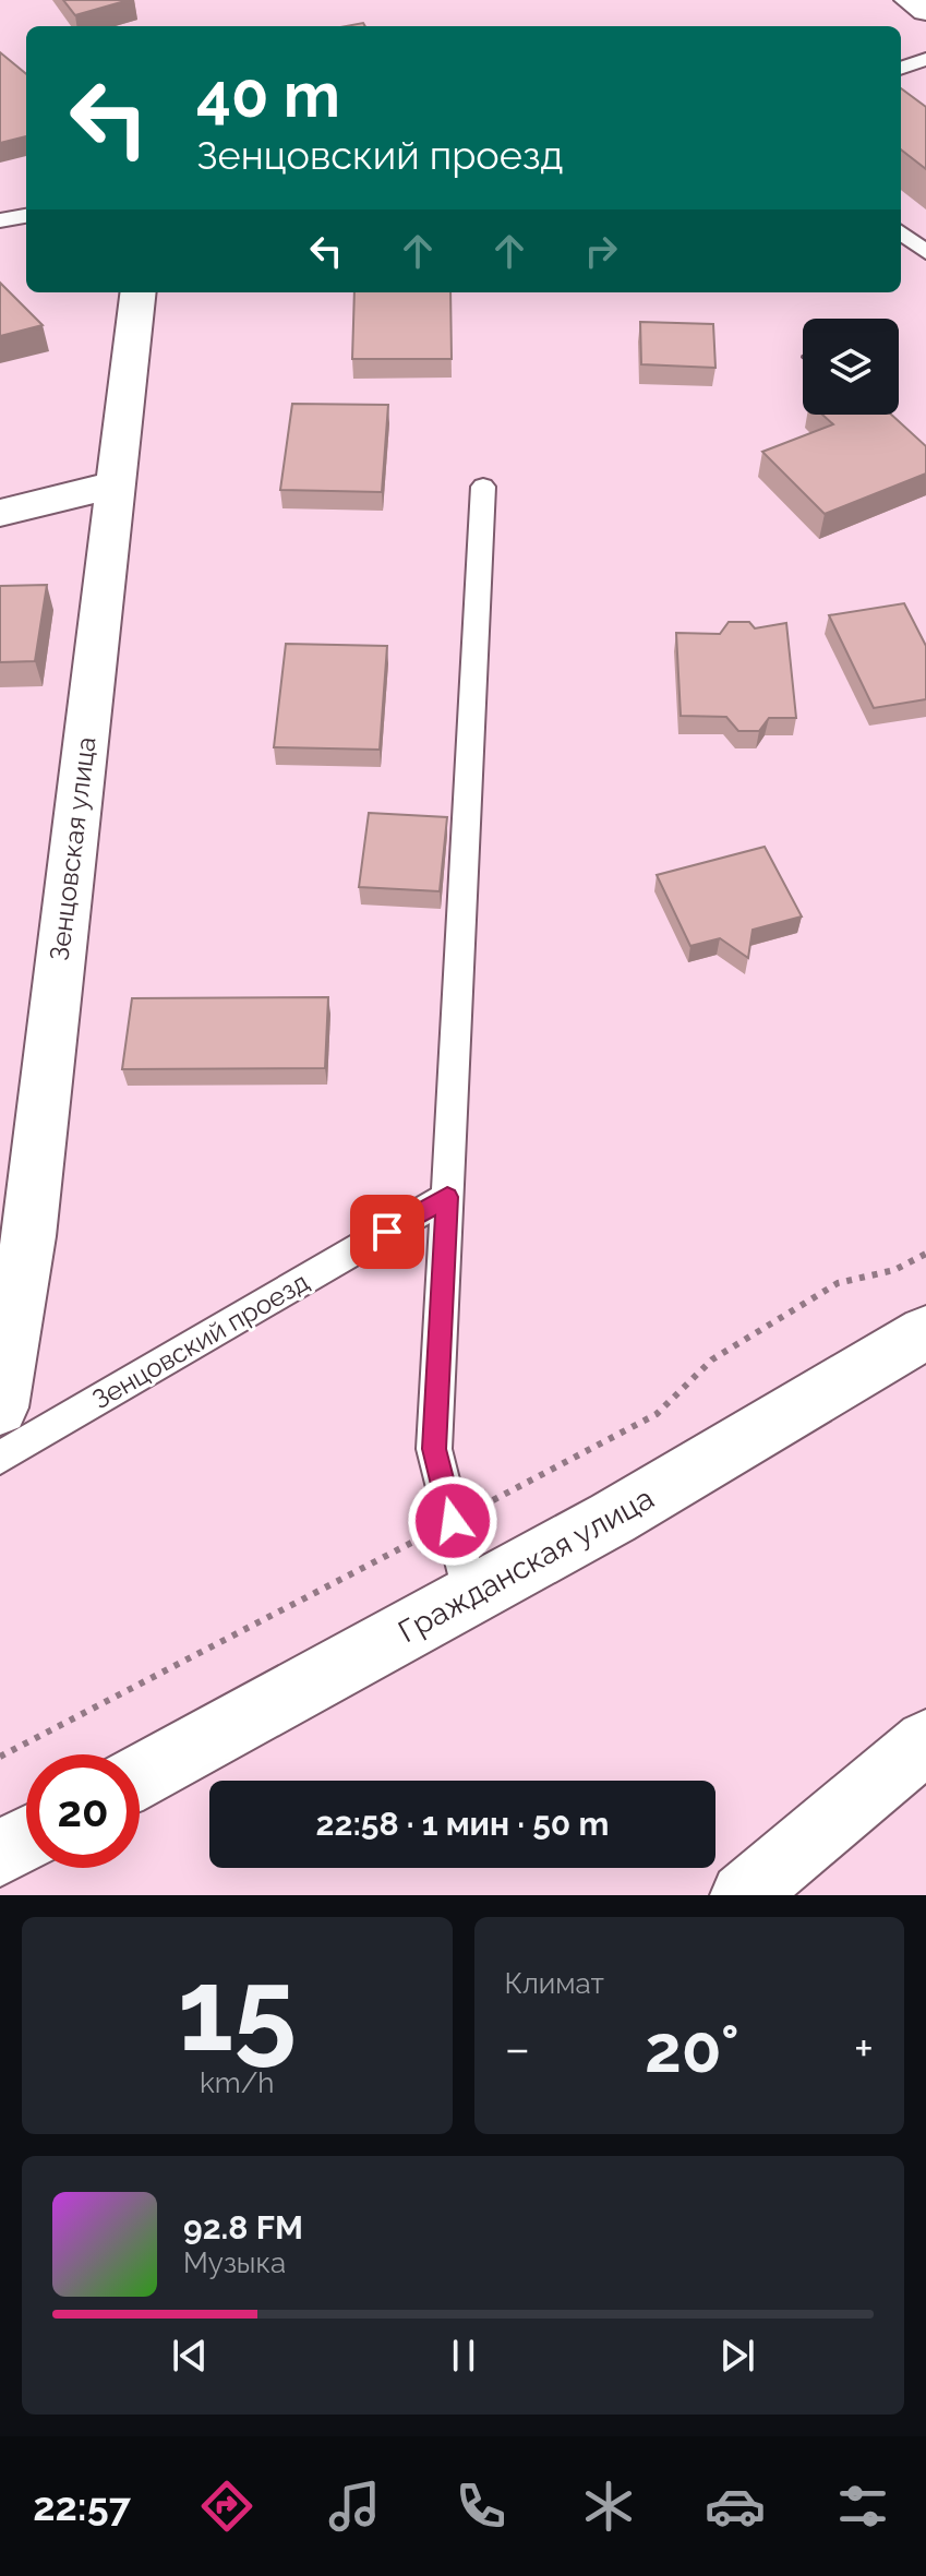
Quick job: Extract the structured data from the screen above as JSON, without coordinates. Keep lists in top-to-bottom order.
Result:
{
  "streets": {
    "street": ["Зенцовская улица", "Гражданская улица"],
    "lane": ["Зенцовский проезд"]
  },
  "page": {
    "turn": ["40 m", "Зенцовский проезд"],
    "limit": "20",
    "trip": "22:58 · 1 мин · 50 m",
    "tile": [
      ["15", "km/h"],
      "Климат"
    ],
    "heat": ["−", "20°", "+"],
    "song": ["92.8 FM", "Музыка"],
    "tabs": "22:57"
  }
}
